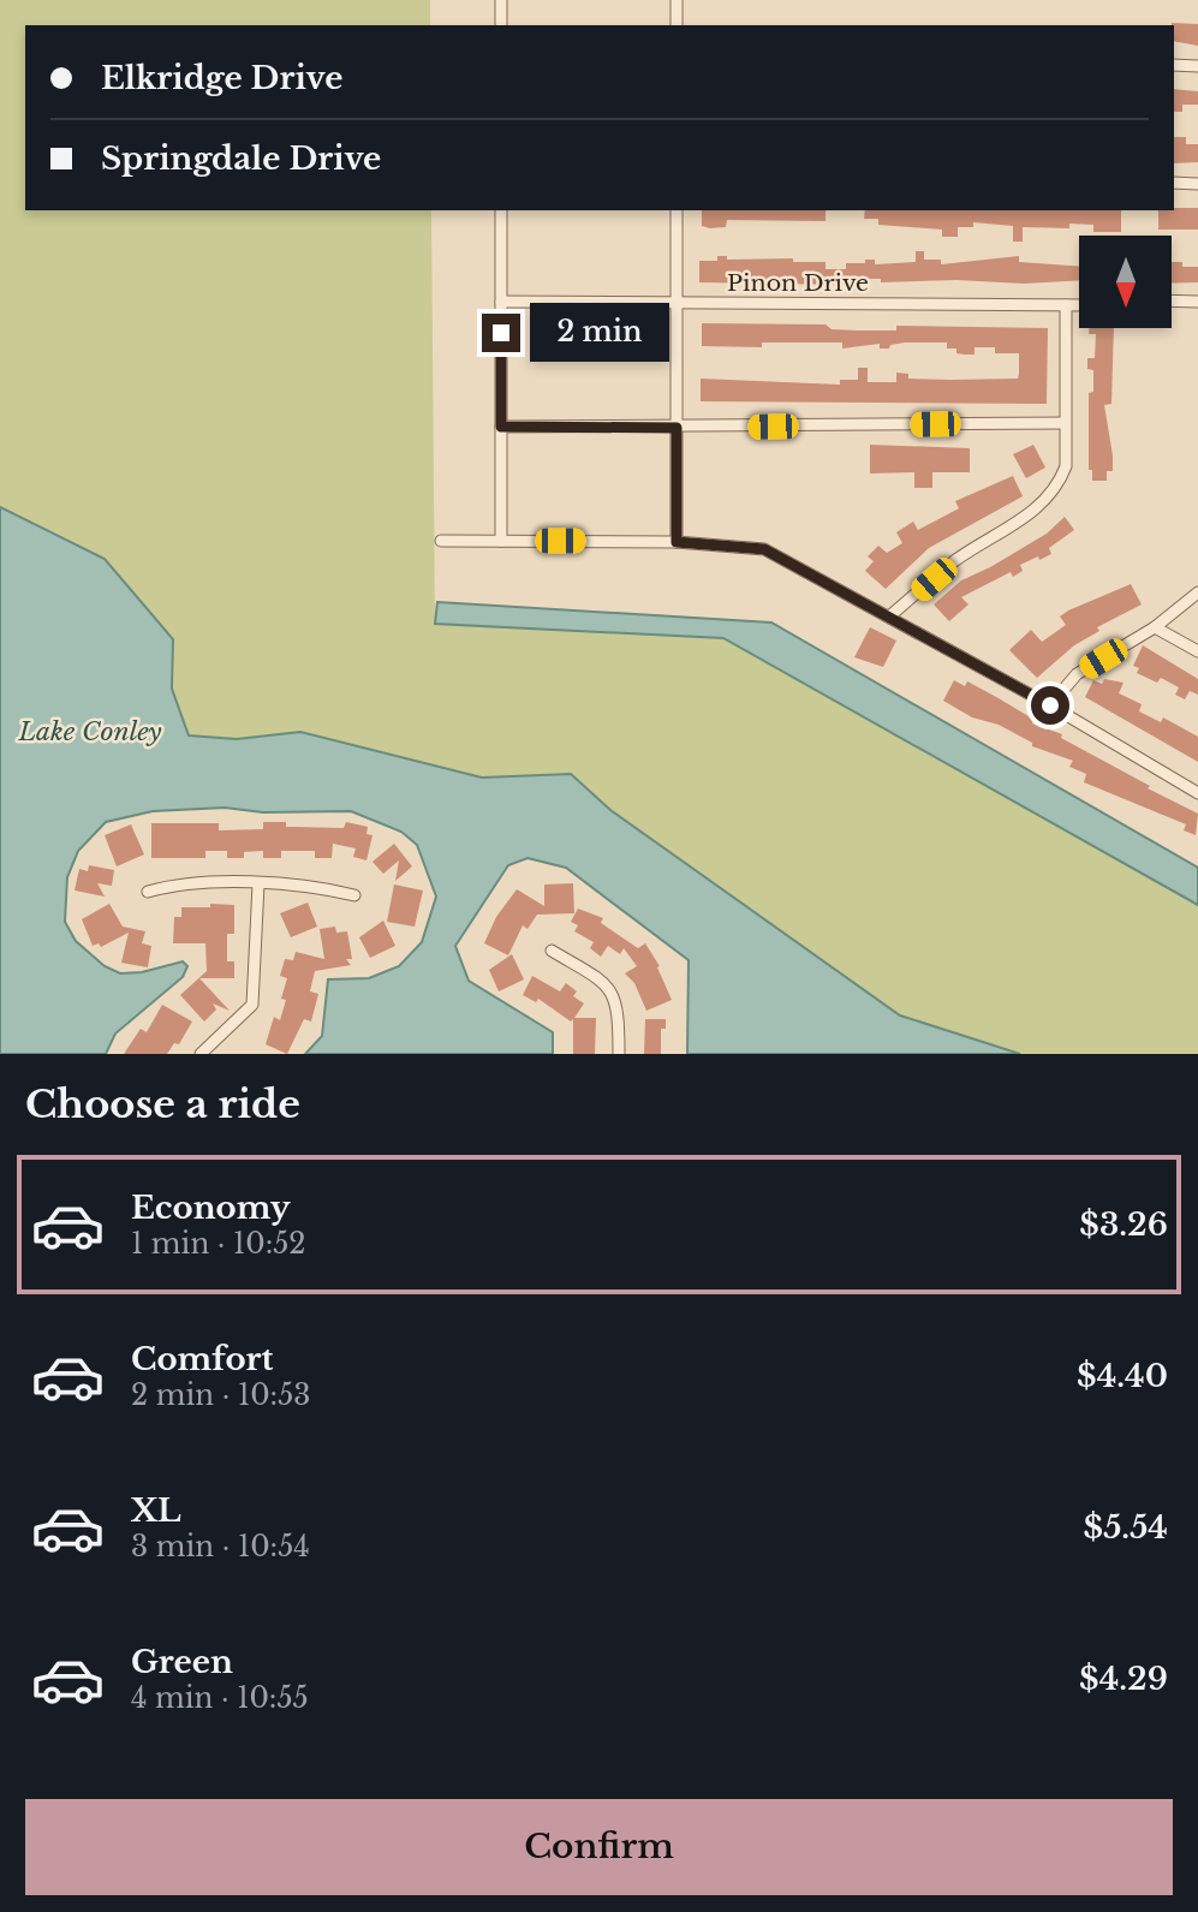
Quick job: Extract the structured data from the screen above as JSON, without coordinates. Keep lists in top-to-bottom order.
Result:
{
  "streets": {
    "street": ["Pinon Drive"]
  },
  "water": ["Lake Conley"],
  "north": "bottom",
  "page": {
    "banner": ["Elkridge Drive", "Springdale Drive"],
    "bubble": "2 min",
    "heading": "Choose a ride",
    "list": [
      {
        "name": "Economy",
        "note": "1 min · 10:52",
        "value": "$3.26"
      },
      {
        "name": "Comfort",
        "note": "2 min · 10:53",
        "value": "$4.40"
      },
      {
        "name": "XL",
        "note": "3 min · 10:54",
        "value": "$5.54"
      },
      {
        "name": "Green",
        "note": "4 min · 10:55",
        "value": "$4.29"
      }
    ],
    "buttons": "Confirm"
  }
}
